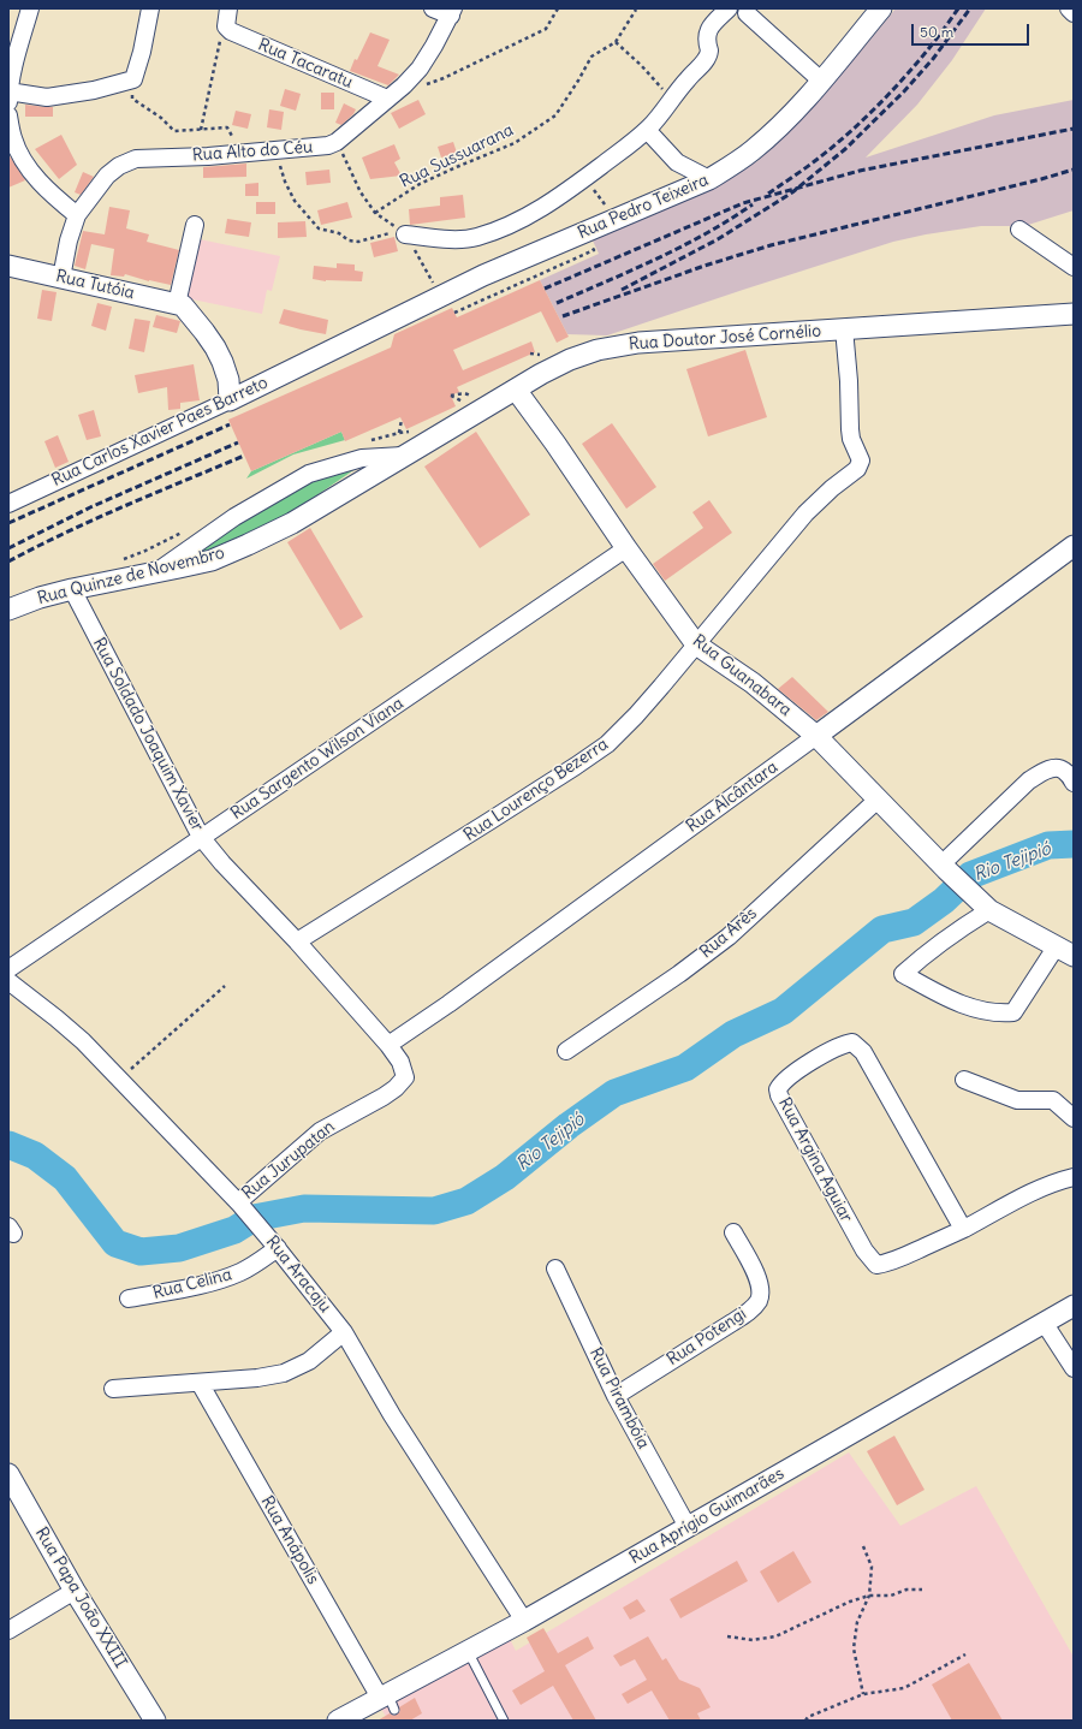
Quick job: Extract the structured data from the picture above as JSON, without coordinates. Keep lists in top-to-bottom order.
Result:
{
  "streets": {
    "street": [
      "Rua Tacaratu",
      "Rua Alto do Céu",
      "Rua Pedro Teixeira",
      "Rua Tutóia",
      "Rua Doutor José Cornélio",
      "Rua Carlos Xavier Paes Barreto",
      "Rua Quinze de Novembro",
      "Rua Guanabara",
      "Rua Soldado Joaquim Xavier",
      "Rua Sargento Wilson Viana",
      "Rua Lourenço Bezerra",
      "Rua Alcântara",
      "Rua Arês",
      "Rua Jurupatan",
      "Rua Argina Aguiar",
      "Rua Aracaju",
      "Rua Celina",
      "Rua Potengi",
      "Rua Pirambóia",
      "Rua Aprígio Guimarães",
      "Rua Anápolis",
      "Rua Papa João XXIII"
    ],
    "path": ["Rua Sussuarana"]
  },
  "crossings": [
    ["Rua Tacaratu", "Rua Alto do Céu"],
    ["Rua Alto do Céu", "Rua Tutóia"],
    ["Rua Pedro Teixeira", "Rua Carlos Xavier Paes Barreto"],
    ["Rua Doutor José Cornélio", "Rua Quinze de Novembro"],
    ["Rua Doutor José Cornélio", "Rua Guanabara"],
    ["Rua Doutor José Cornélio", "Rua Lourenço Bezerra"],
    ["Rua Quinze de Novembro", "Rua Soldado Joaquim Xavier"],
    ["Rua Guanabara", "Rua Sargento Wilson Viana"],
    ["Rua Guanabara", "Rua Lourenço Bezerra"],
    ["Rua Guanabara", "Rua Alcântara"],
    ["Rua Guanabara", "Rua Arês"],
    ["Rua Soldado Joaquim Xavier", "Rua Sargento Wilson Viana"],
    ["Rua Soldado Joaquim Xavier", "Rua Lourenço Bezerra"],
    ["Rua Soldado Joaquim Xavier", "Rua Alcântara"],
    ["Rua Soldado Joaquim Xavier", "Rua Jurupatan"],
    ["Rua Alcântara", "Rua Jurupatan"],
    ["Rua Jurupatan", "Rua Aracaju"],
    ["Rua Aracaju", "Rua Celina"],
    ["Rua Aracaju", "Rua Aprígio Guimarães"],
    ["Rua Potengi", "Rua Pirambóia"],
    ["Rua Pirambóia", "Rua Aprígio Guimarães"],
    ["Rua Aprígio Guimarães", "Rua Anápolis"]
  ],
  "water": ["Rio Tejipió"],
  "scale_bar": "50 m"
}
